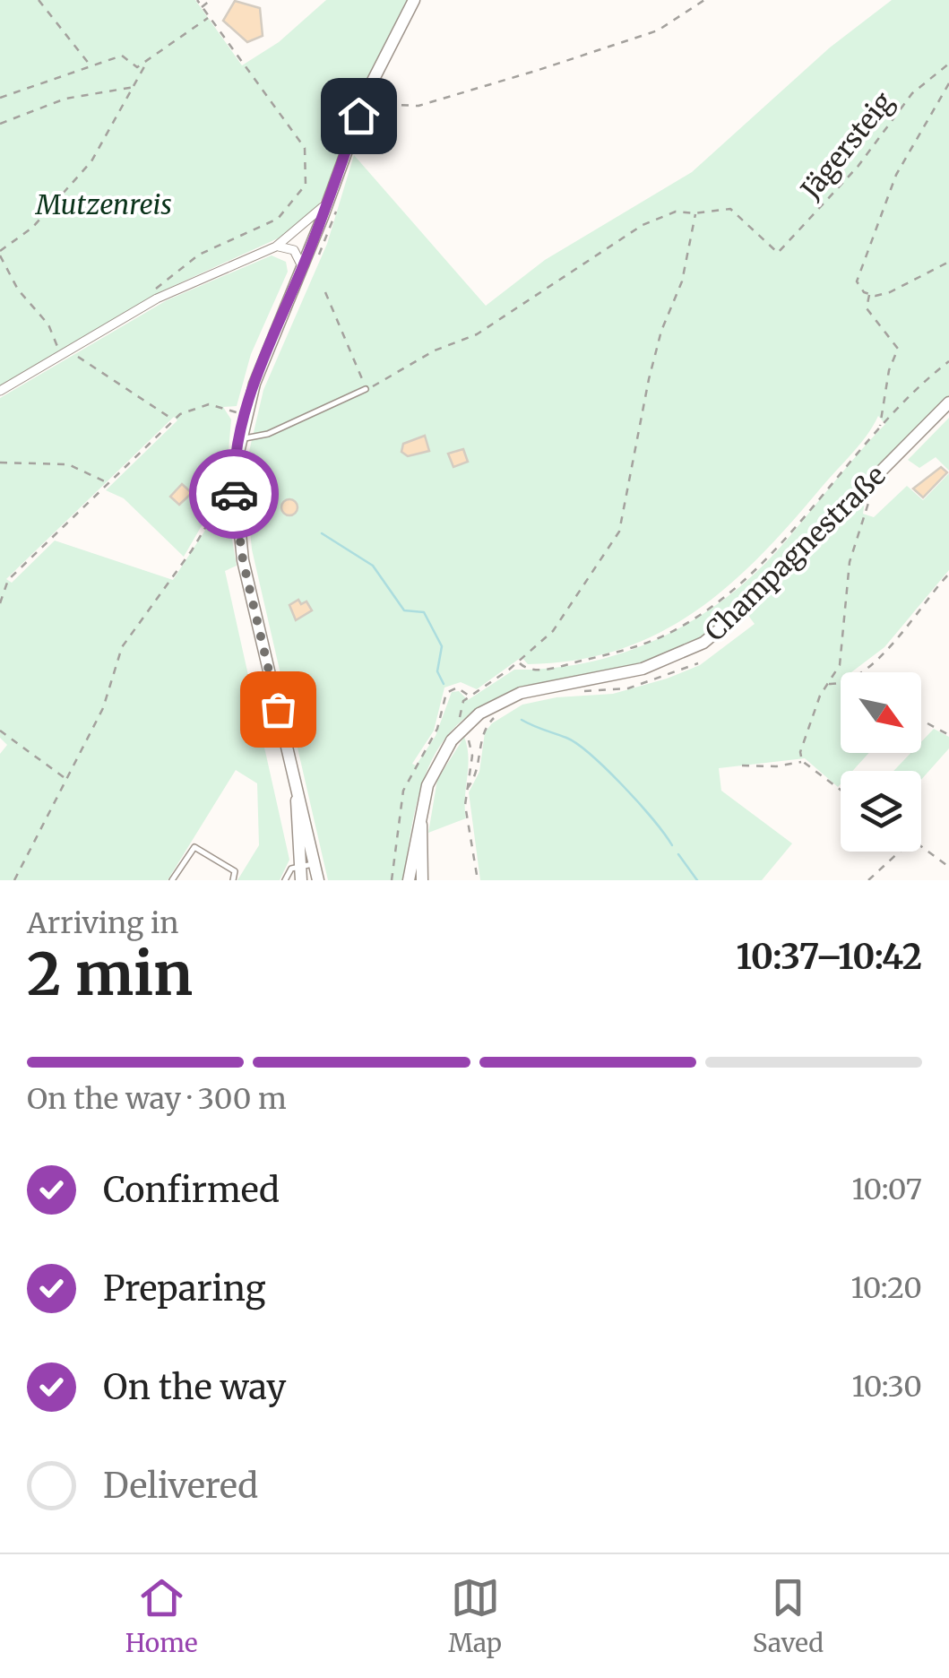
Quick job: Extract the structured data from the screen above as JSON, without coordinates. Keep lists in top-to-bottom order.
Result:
{
  "streets": {
    "main road": ["Champagnestraße"],
    "path": ["Jägersteig"]
  },
  "parks": ["Mutzenreis"],
  "north": "bottom right",
  "page": {
    "heading": ["2 min", "Arriving in", "10:37–10:42"],
    "bar": "On the way · 300 m",
    "list": [
      ["Confirmed", "10:07"],
      ["Preparing", "10:20"],
      ["On the way", "10:30"],
      "Delivered"
    ],
    "tabs": ["Home", "Map", "Saved"]
  }
}
